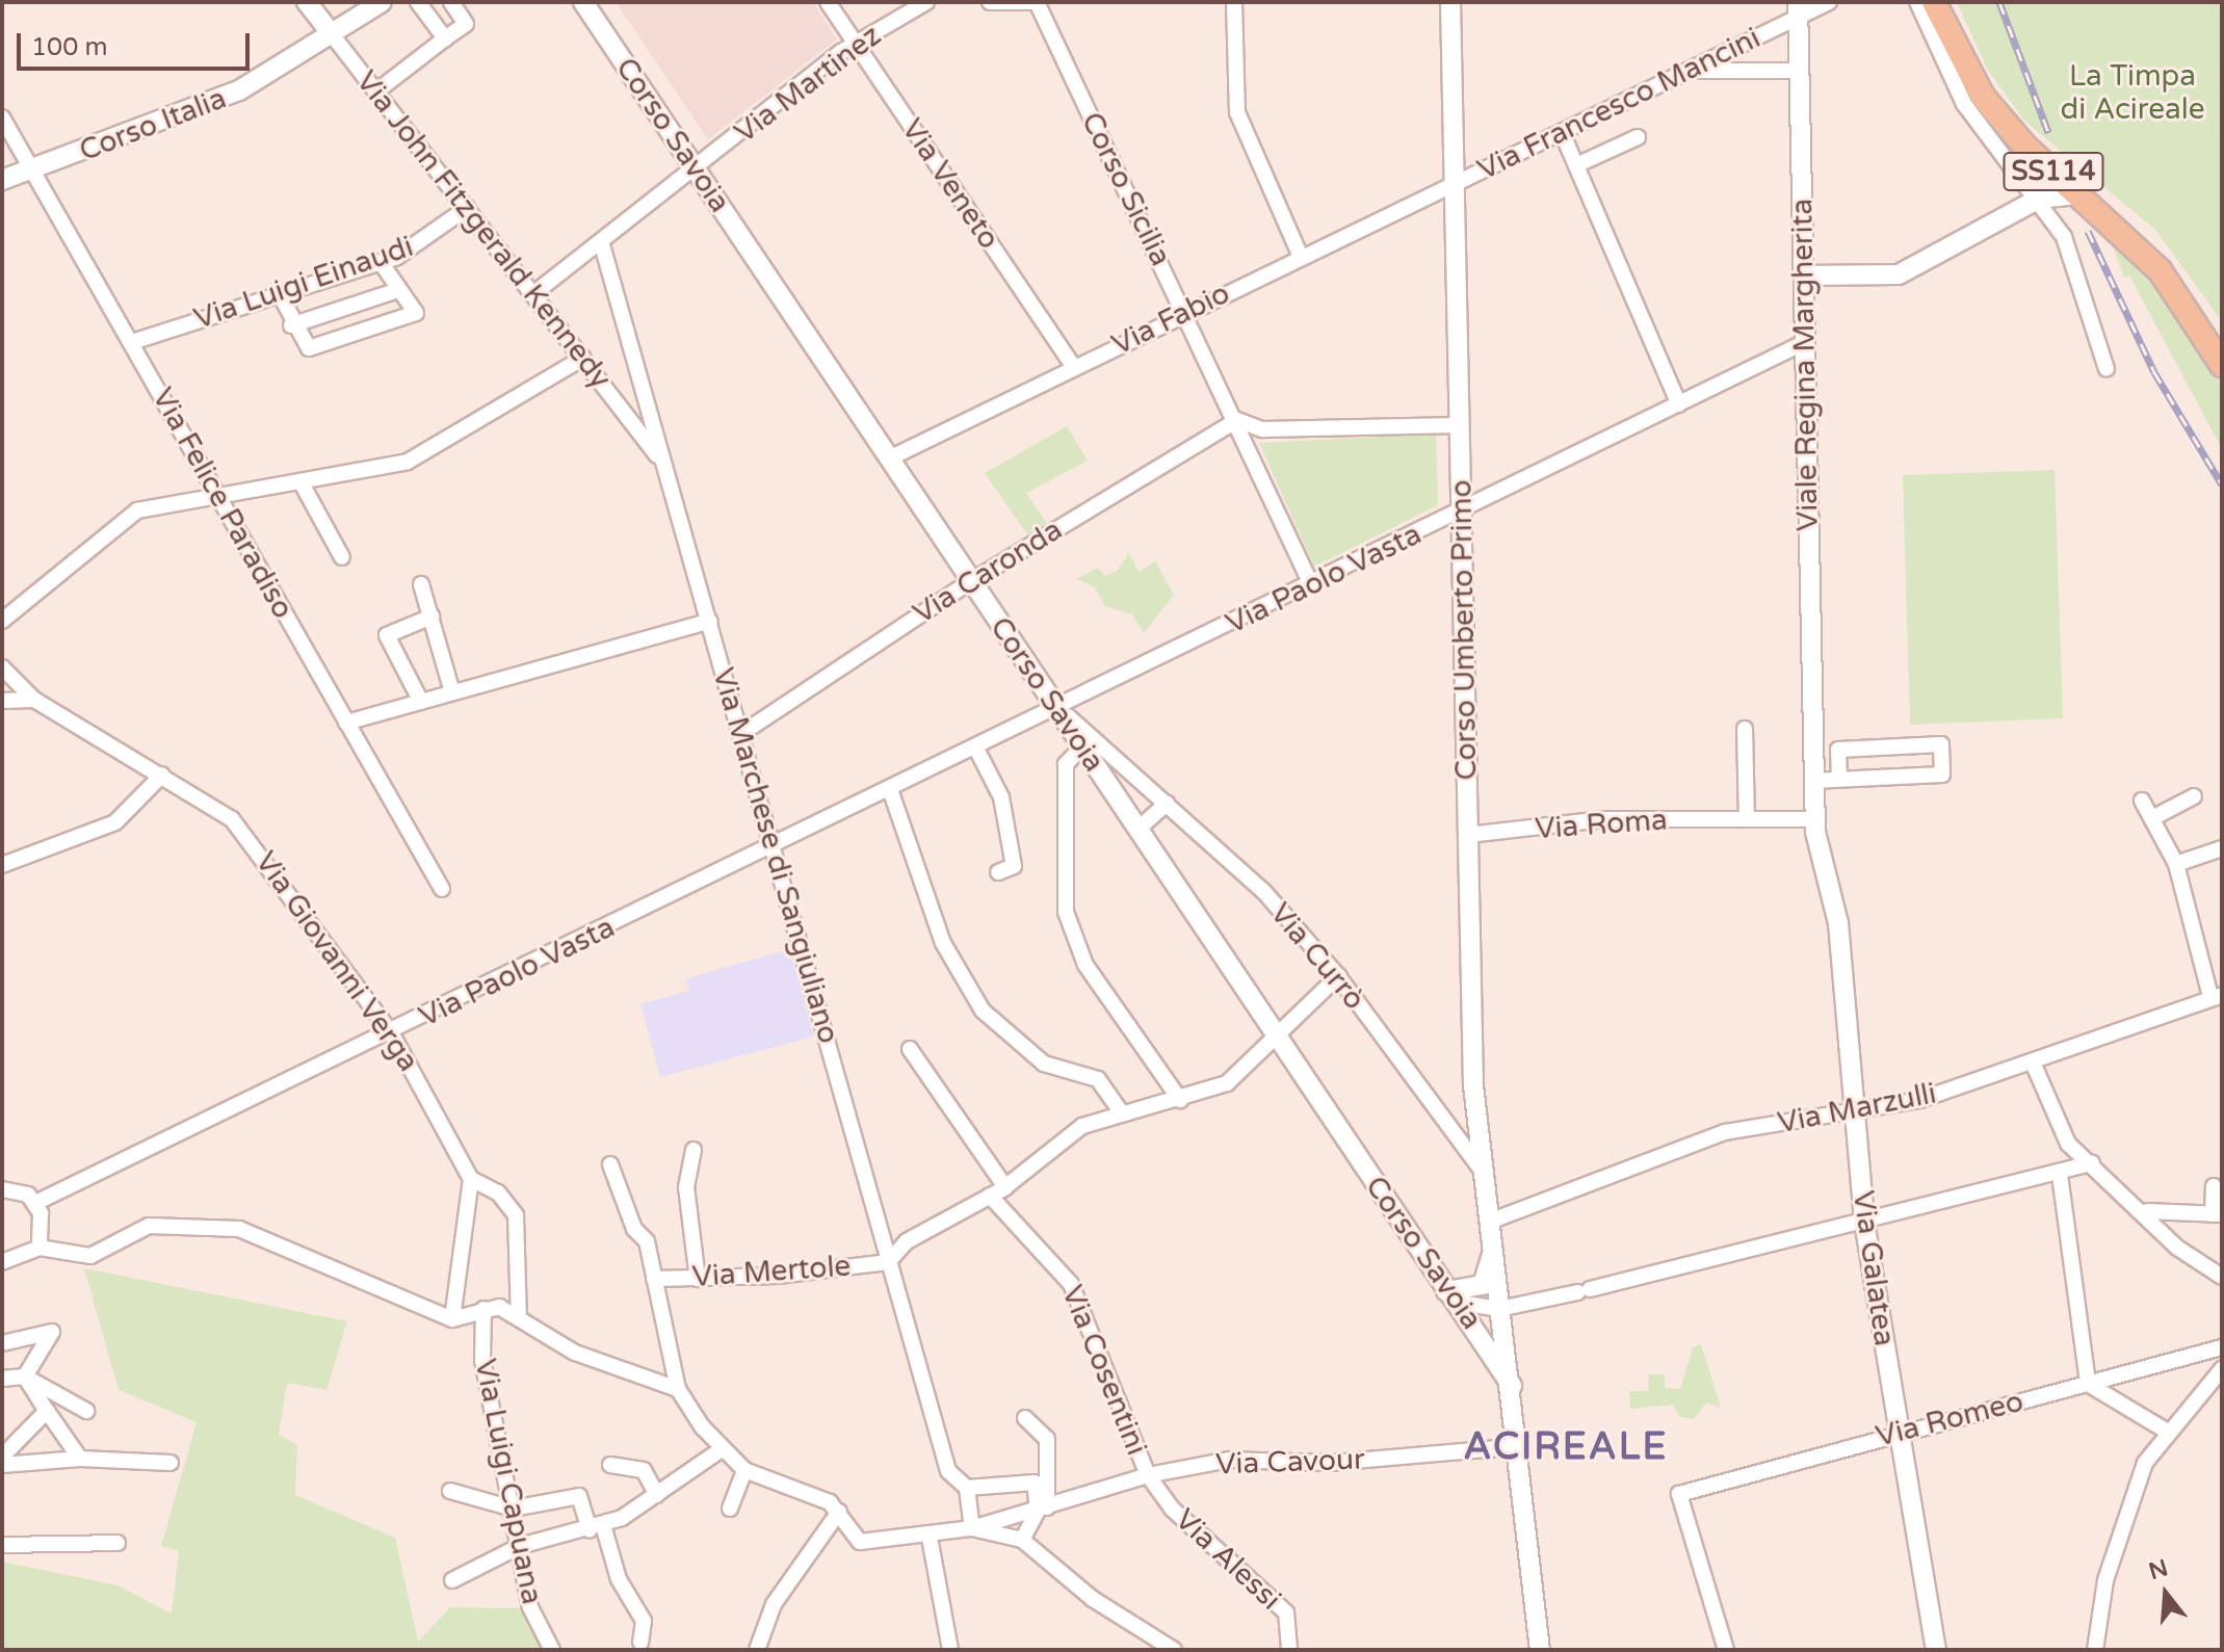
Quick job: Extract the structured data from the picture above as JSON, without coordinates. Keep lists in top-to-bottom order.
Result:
{
  "streets": {
    "main road": ["SS114"],
    "street": [
      "Via Martinez",
      "Via Francesco Mancini",
      "Corso Italia",
      "Corso Savoia",
      "Via Veneto",
      "Corso Sicilia",
      "Via John Fitzgerald Kennedy",
      "Via Luigi Einaudi",
      "Via Fabio",
      "Viale Regina Margherita",
      "Via Felice Paradiso",
      "Via Caronda",
      "Via Paolo Vasta",
      "Corso Umberto Primo",
      "Via Roma",
      "Via Marchese di Sangiuliano",
      "Via Currò",
      "Via Giovanni Verga",
      "Via Marzulli",
      "Via Galatea",
      "Via Mertole",
      "Via Cosentini",
      "Via Romeo",
      "Via Cavour",
      "Via Luigi Capuana",
      "Via Alessi"
    ]
  },
  "crossings": [
    ["Via Martinez", "Corso Savoia"],
    ["Via Martinez", "Via Veneto"],
    ["Via Martinez", "Via John Fitzgerald Kennedy"],
    ["Via Martinez", "Via Marchese di Sangiuliano"],
    ["Via Francesco Mancini", "Via Fabio"],
    ["Via Francesco Mancini", "Viale Regina Margherita"],
    ["Via Francesco Mancini", "Corso Umberto Primo"],
    ["Corso Italia", "Via John Fitzgerald Kennedy"],
    ["Corso Italia", "Via Felice Paradiso"],
    ["Corso Savoia", "Via Fabio"],
    ["Corso Savoia", "Via Caronda"],
    ["Corso Savoia", "Via Paolo Vasta"],
    ["Corso Savoia", "Corso Umberto Primo"],
    ["Corso Savoia", "Via Currò"],
    ["Via Veneto", "Via Fabio"],
    ["Corso Sicilia", "Via Fabio"],
    ["Corso Sicilia", "Via Caronda"],
    ["Corso Sicilia", "Via Paolo Vasta"],
    ["Via John Fitzgerald Kennedy", "Via Luigi Einaudi"],
    ["Via John Fitzgerald Kennedy", "Via Marchese di Sangiuliano"],
    ["Via Luigi Einaudi", "Via Felice Paradiso"],
    ["Via Fabio", "Corso Umberto Primo"],
    ["Viale Regina Margherita", "Via Paolo Vasta"],
    ["Viale Regina Margherita", "Via Roma"],
    ["Viale Regina Margherita", "Via Galatea"],
    ["Via Caronda", "Via Marchese di Sangiuliano"],
    ["Via Paolo Vasta", "Corso Umberto Primo"],
    ["Via Paolo Vasta", "Via Marchese di Sangiuliano"],
    ["Via Paolo Vasta", "Via Giovanni Verga"],
    ["Corso Umberto Primo", "Via Roma"],
    ["Corso Umberto Primo", "Via Currò"],
    ["Corso Umberto Primo", "Via Marzulli"],
    ["Corso Umberto Primo", "Via Cavour"],
    ["Via Roma", "Via Galatea"],
    ["Via Marchese di Sangiuliano", "Via Mertole"],
    ["Via Marzulli", "Via Galatea"],
    ["Via Galatea", "Via Romeo"],
    ["Via Cosentini", "Via Cavour"],
    ["Via Cosentini", "Via Alessi"],
    ["Via Cavour", "Via Alessi"]
  ],
  "districts": ["ACIREALE"],
  "parks": ["La Timpa di Acireale"],
  "scale_bar": "100 m",
  "north": "top"
}
